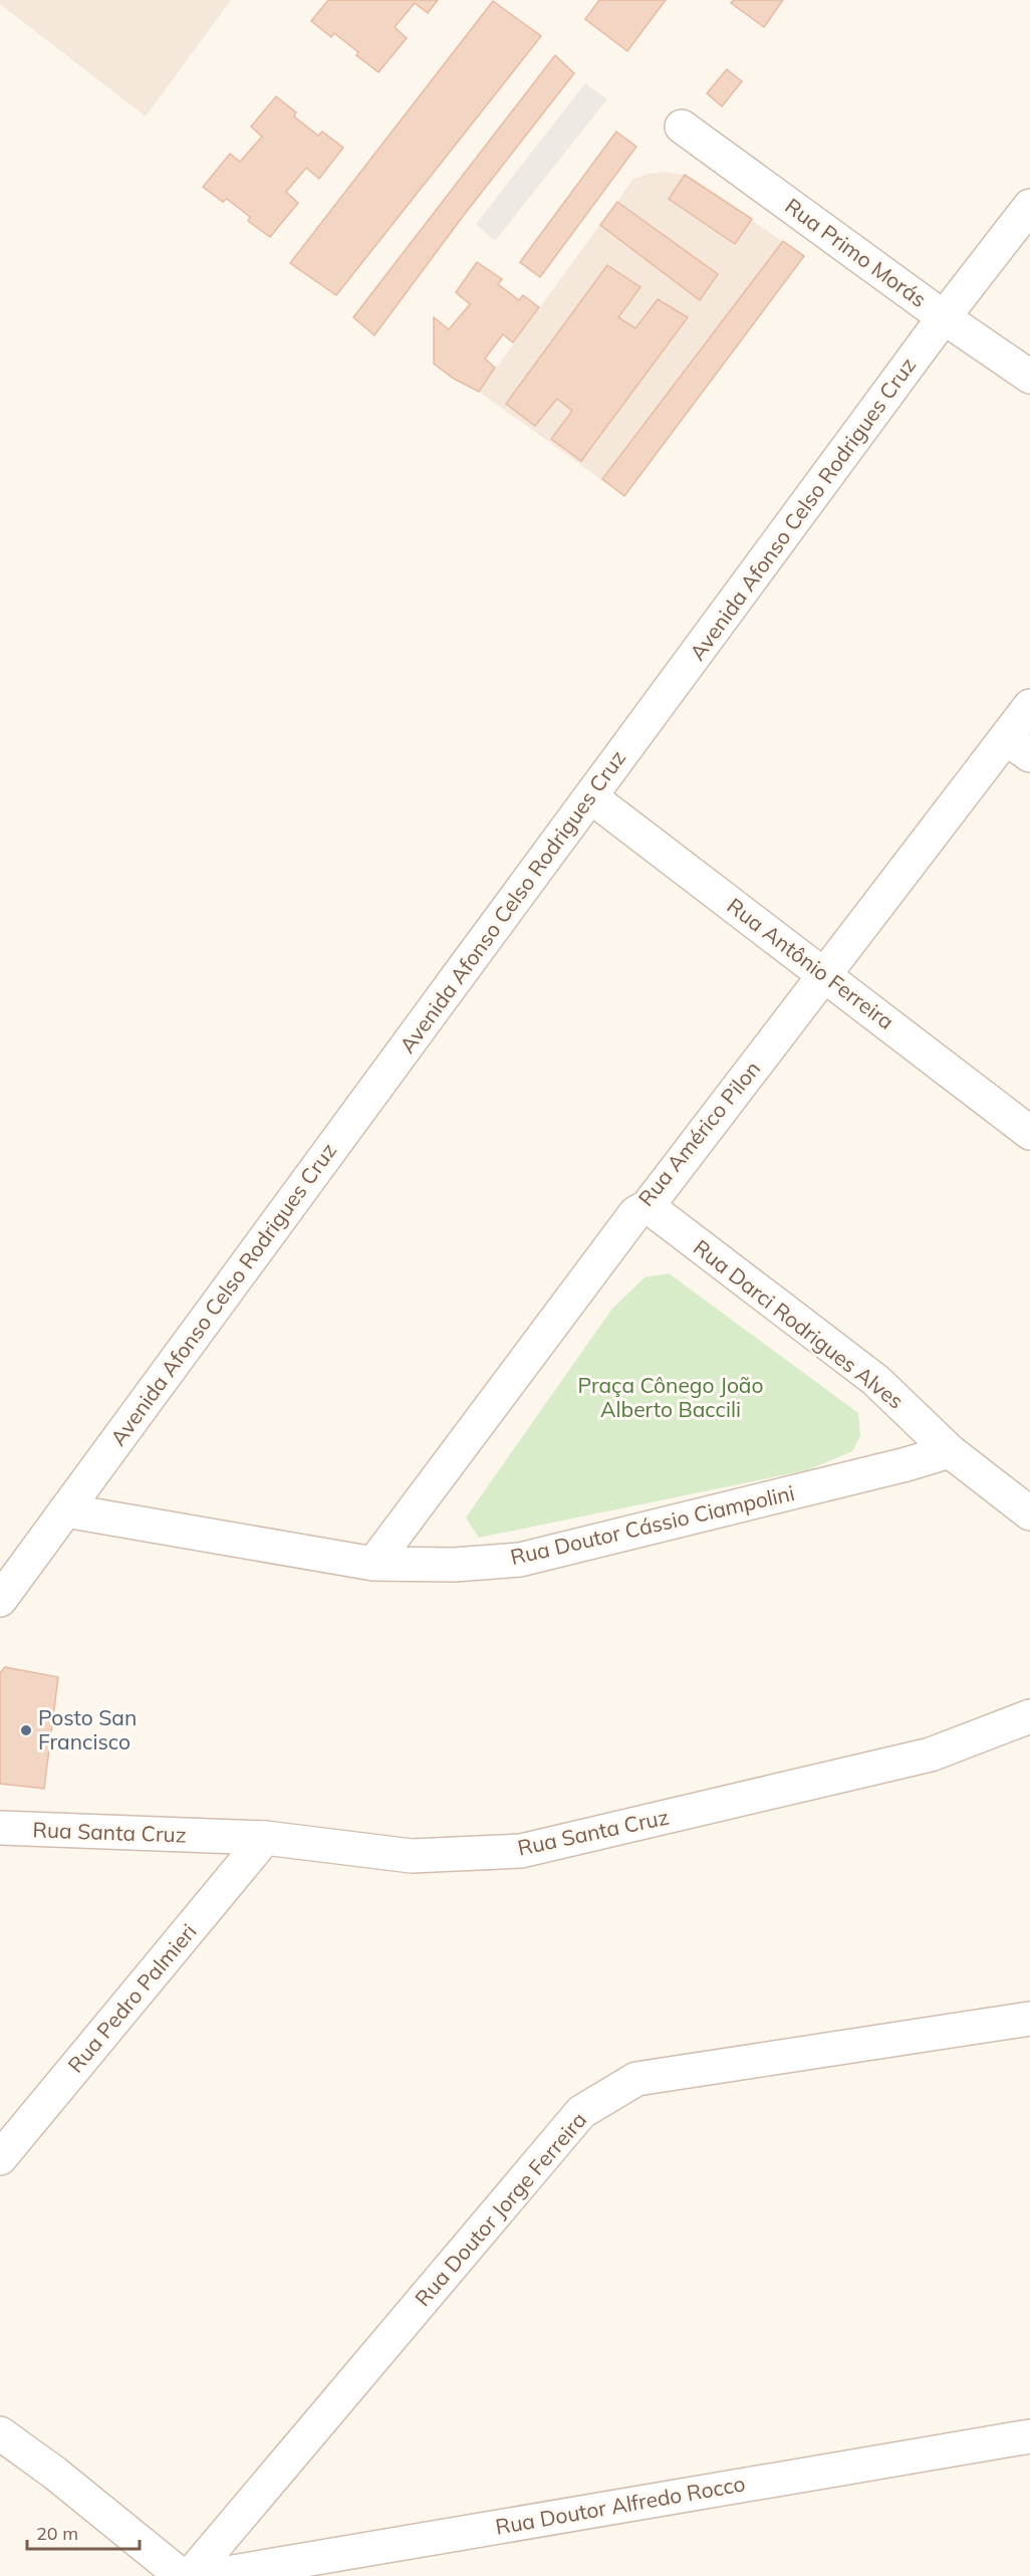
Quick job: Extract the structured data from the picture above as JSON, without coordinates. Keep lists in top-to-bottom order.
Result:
{
  "streets": {
    "street": [
      "Rua Primo Morás",
      "Avenida Afonso Celso Rodrigues Cruz",
      "Rua Antônio Ferreira",
      "Rua Américo Pilon",
      "Rua Darci Rodrigues Alves",
      "Rua Doutor Cássio Ciampolini",
      "Rua Santa Cruz",
      "Rua Pedro Palmieri",
      "Rua Doutor Jorge Ferreira",
      "Rua Doutor Alfredo Rocco"
    ]
  },
  "crossings": [
    ["Rua Primo Morás", "Avenida Afonso Celso Rodrigues Cruz"],
    ["Avenida Afonso Celso Rodrigues Cruz", "Rua Antônio Ferreira"],
    ["Avenida Afonso Celso Rodrigues Cruz", "Rua Doutor Cássio Ciampolini"],
    ["Rua Antônio Ferreira", "Rua Américo Pilon"],
    ["Rua Américo Pilon", "Rua Darci Rodrigues Alves"],
    ["Rua Américo Pilon", "Rua Doutor Cássio Ciampolini"],
    ["Rua Darci Rodrigues Alves", "Rua Doutor Cássio Ciampolini"],
    ["Rua Santa Cruz", "Rua Pedro Palmieri"]
  ],
  "parks": ["Praça Cônego João Alberto Baccili"],
  "places": ["Posto San Francisco"],
  "scale_bar": "20 m"
}
